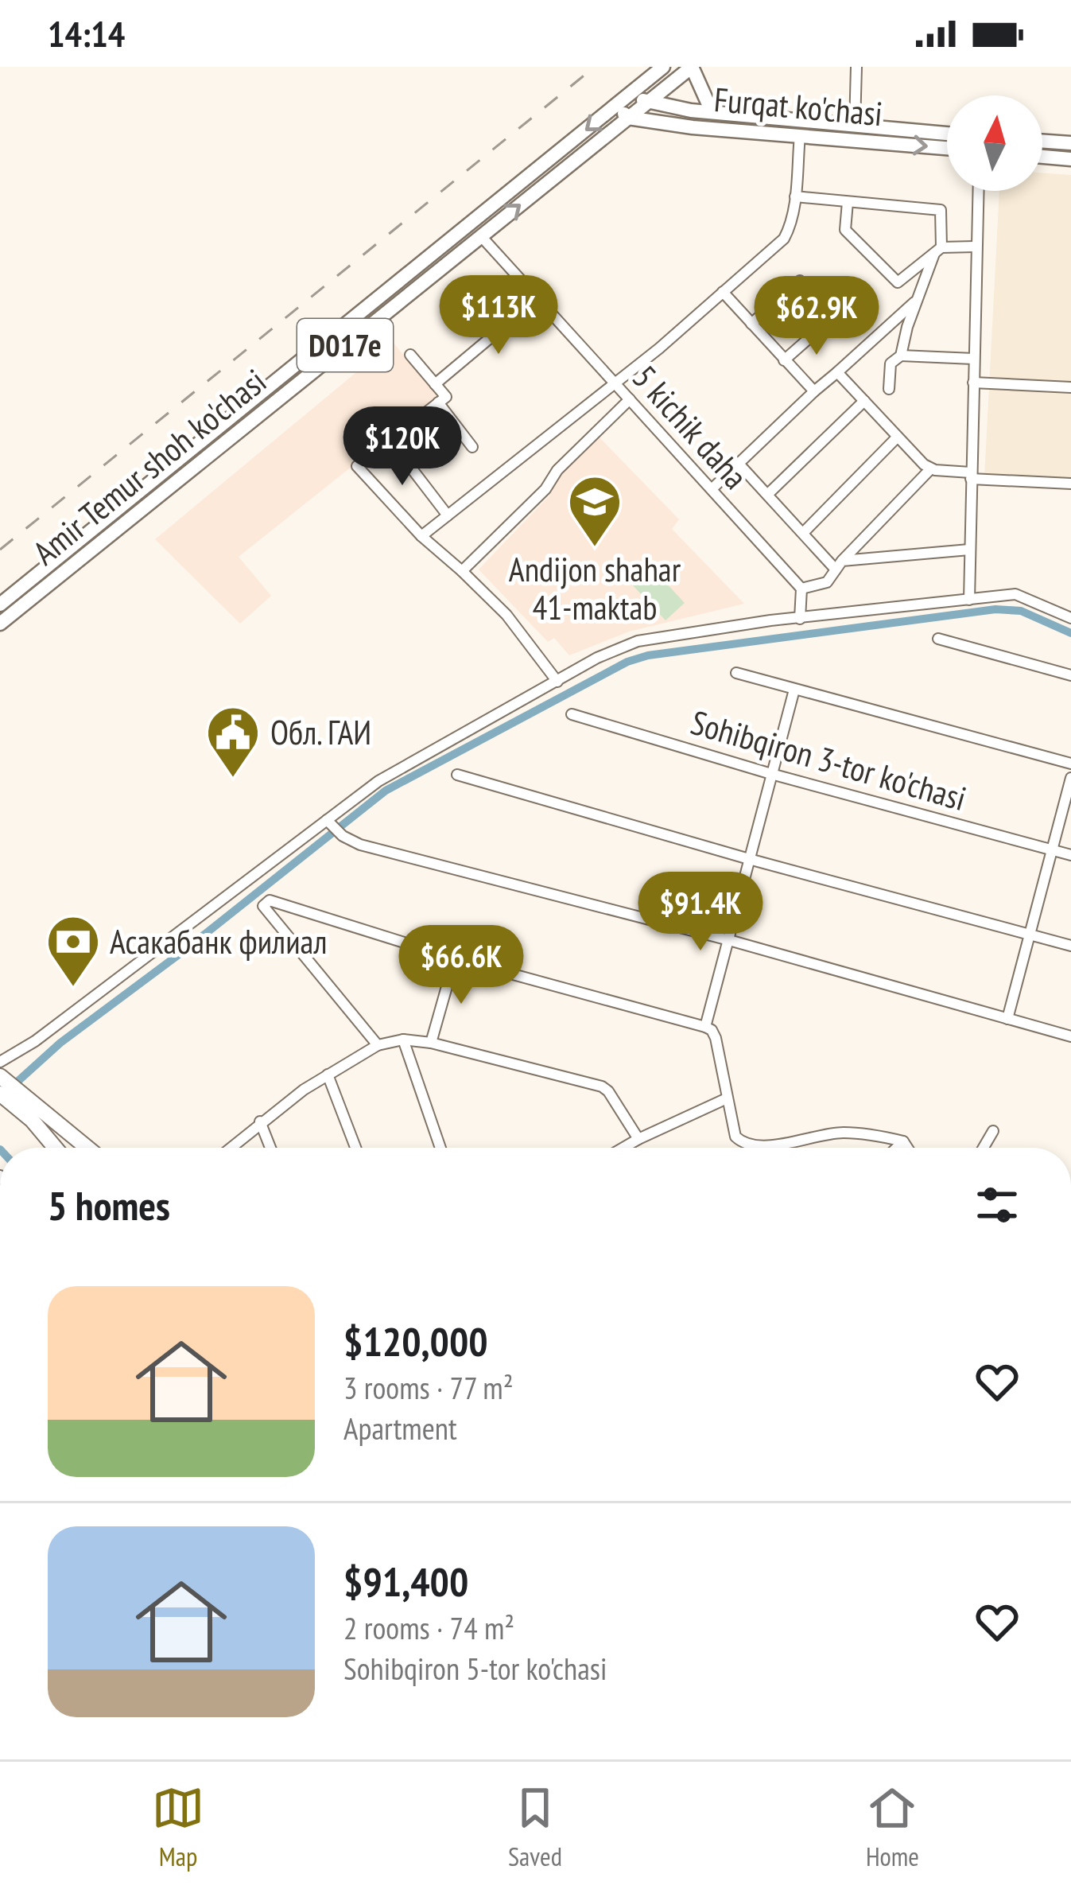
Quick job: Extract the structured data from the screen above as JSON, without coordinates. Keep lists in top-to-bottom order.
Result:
{
  "streets": {
    "main road": ["Furqat ko'chasi", "D017e", "Amir Temur shoh ko'chasi"],
    "street": ["5 kichik daha", "Sohibqiron 3-tor ko'chasi"]
  },
  "crossings": [
    ["Furqat ko'chasi", "Amir Temur shoh ko'chasi"],
    ["5 kichik daha", "Amir Temur shoh ko'chasi"]
  ],
  "places": {
    "school or university": ["Andijon shahar 41-maktab"],
    "public building": ["Обл. ГАИ"],
    "bank": ["Асакабанк филиал"]
  },
  "north": "top",
  "page": {
    "status": "14:14",
    "price": [
      "$113K",
      "$62.9K",
      "$120K",
      "$91.4K",
      "$66.6K"
    ],
    "heading": "5 homes",
    "list": [
      {
        "name": "$120,000",
        "note": "3 rooms · 77 m² · Apartment"
      },
      {
        "name": "$91,400",
        "note": "2 rooms · 74 m² · Sohibqiron 5-tor ko'chasi"
      }
    ],
    "tabs": ["Map", "Saved", "Home"]
  }
}
